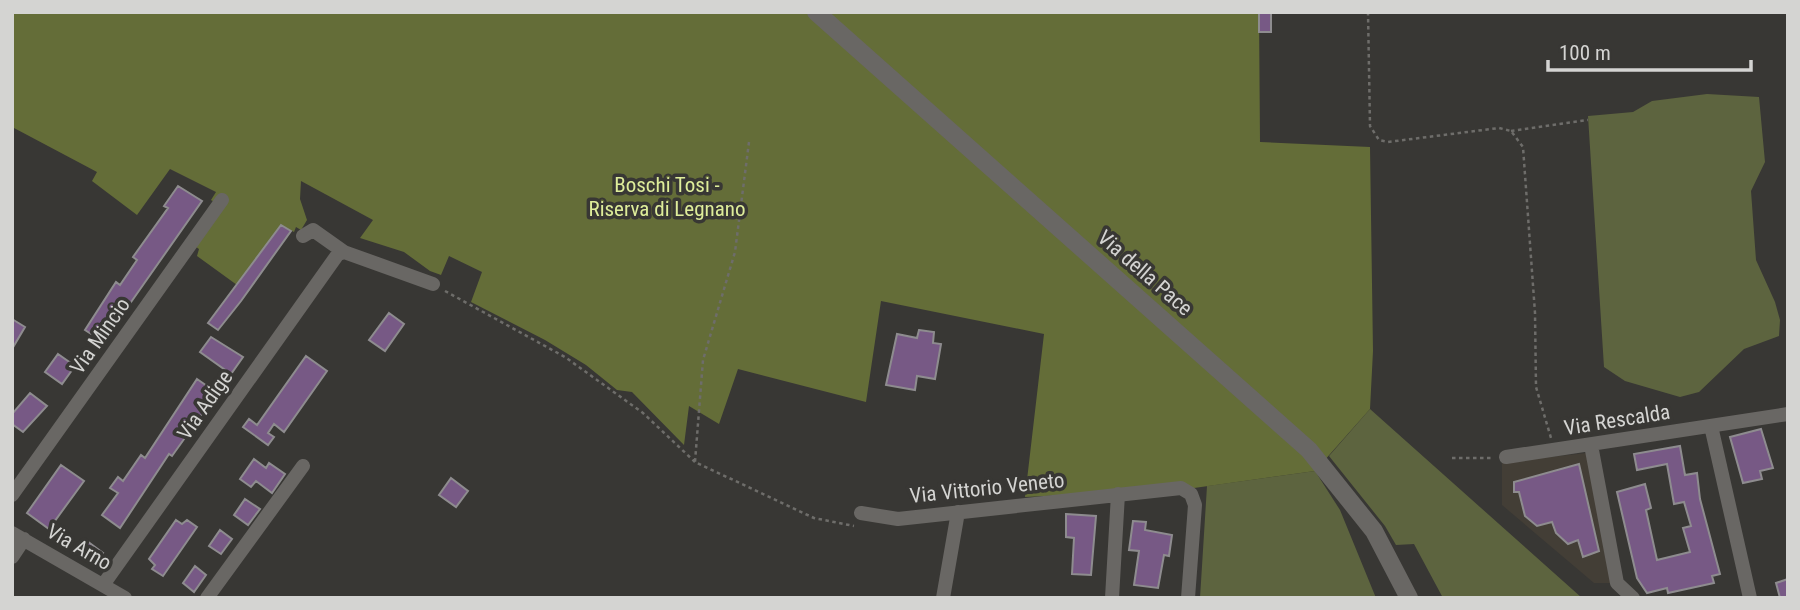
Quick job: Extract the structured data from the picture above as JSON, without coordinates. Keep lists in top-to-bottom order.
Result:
{
  "streets": {
    "main road": ["Via della Pace"],
    "street": [
      "Via Mincio",
      "Via Adige",
      "Via Rescalda",
      "Via Vittorio Veneto",
      "Via Arno"
    ]
  },
  "crossings": [
    ["Via Adige", "Via Arno"]
  ],
  "parks": ["Boschi Tosi - Riserva di Legnano"],
  "scale_bar": "100 m"
}
